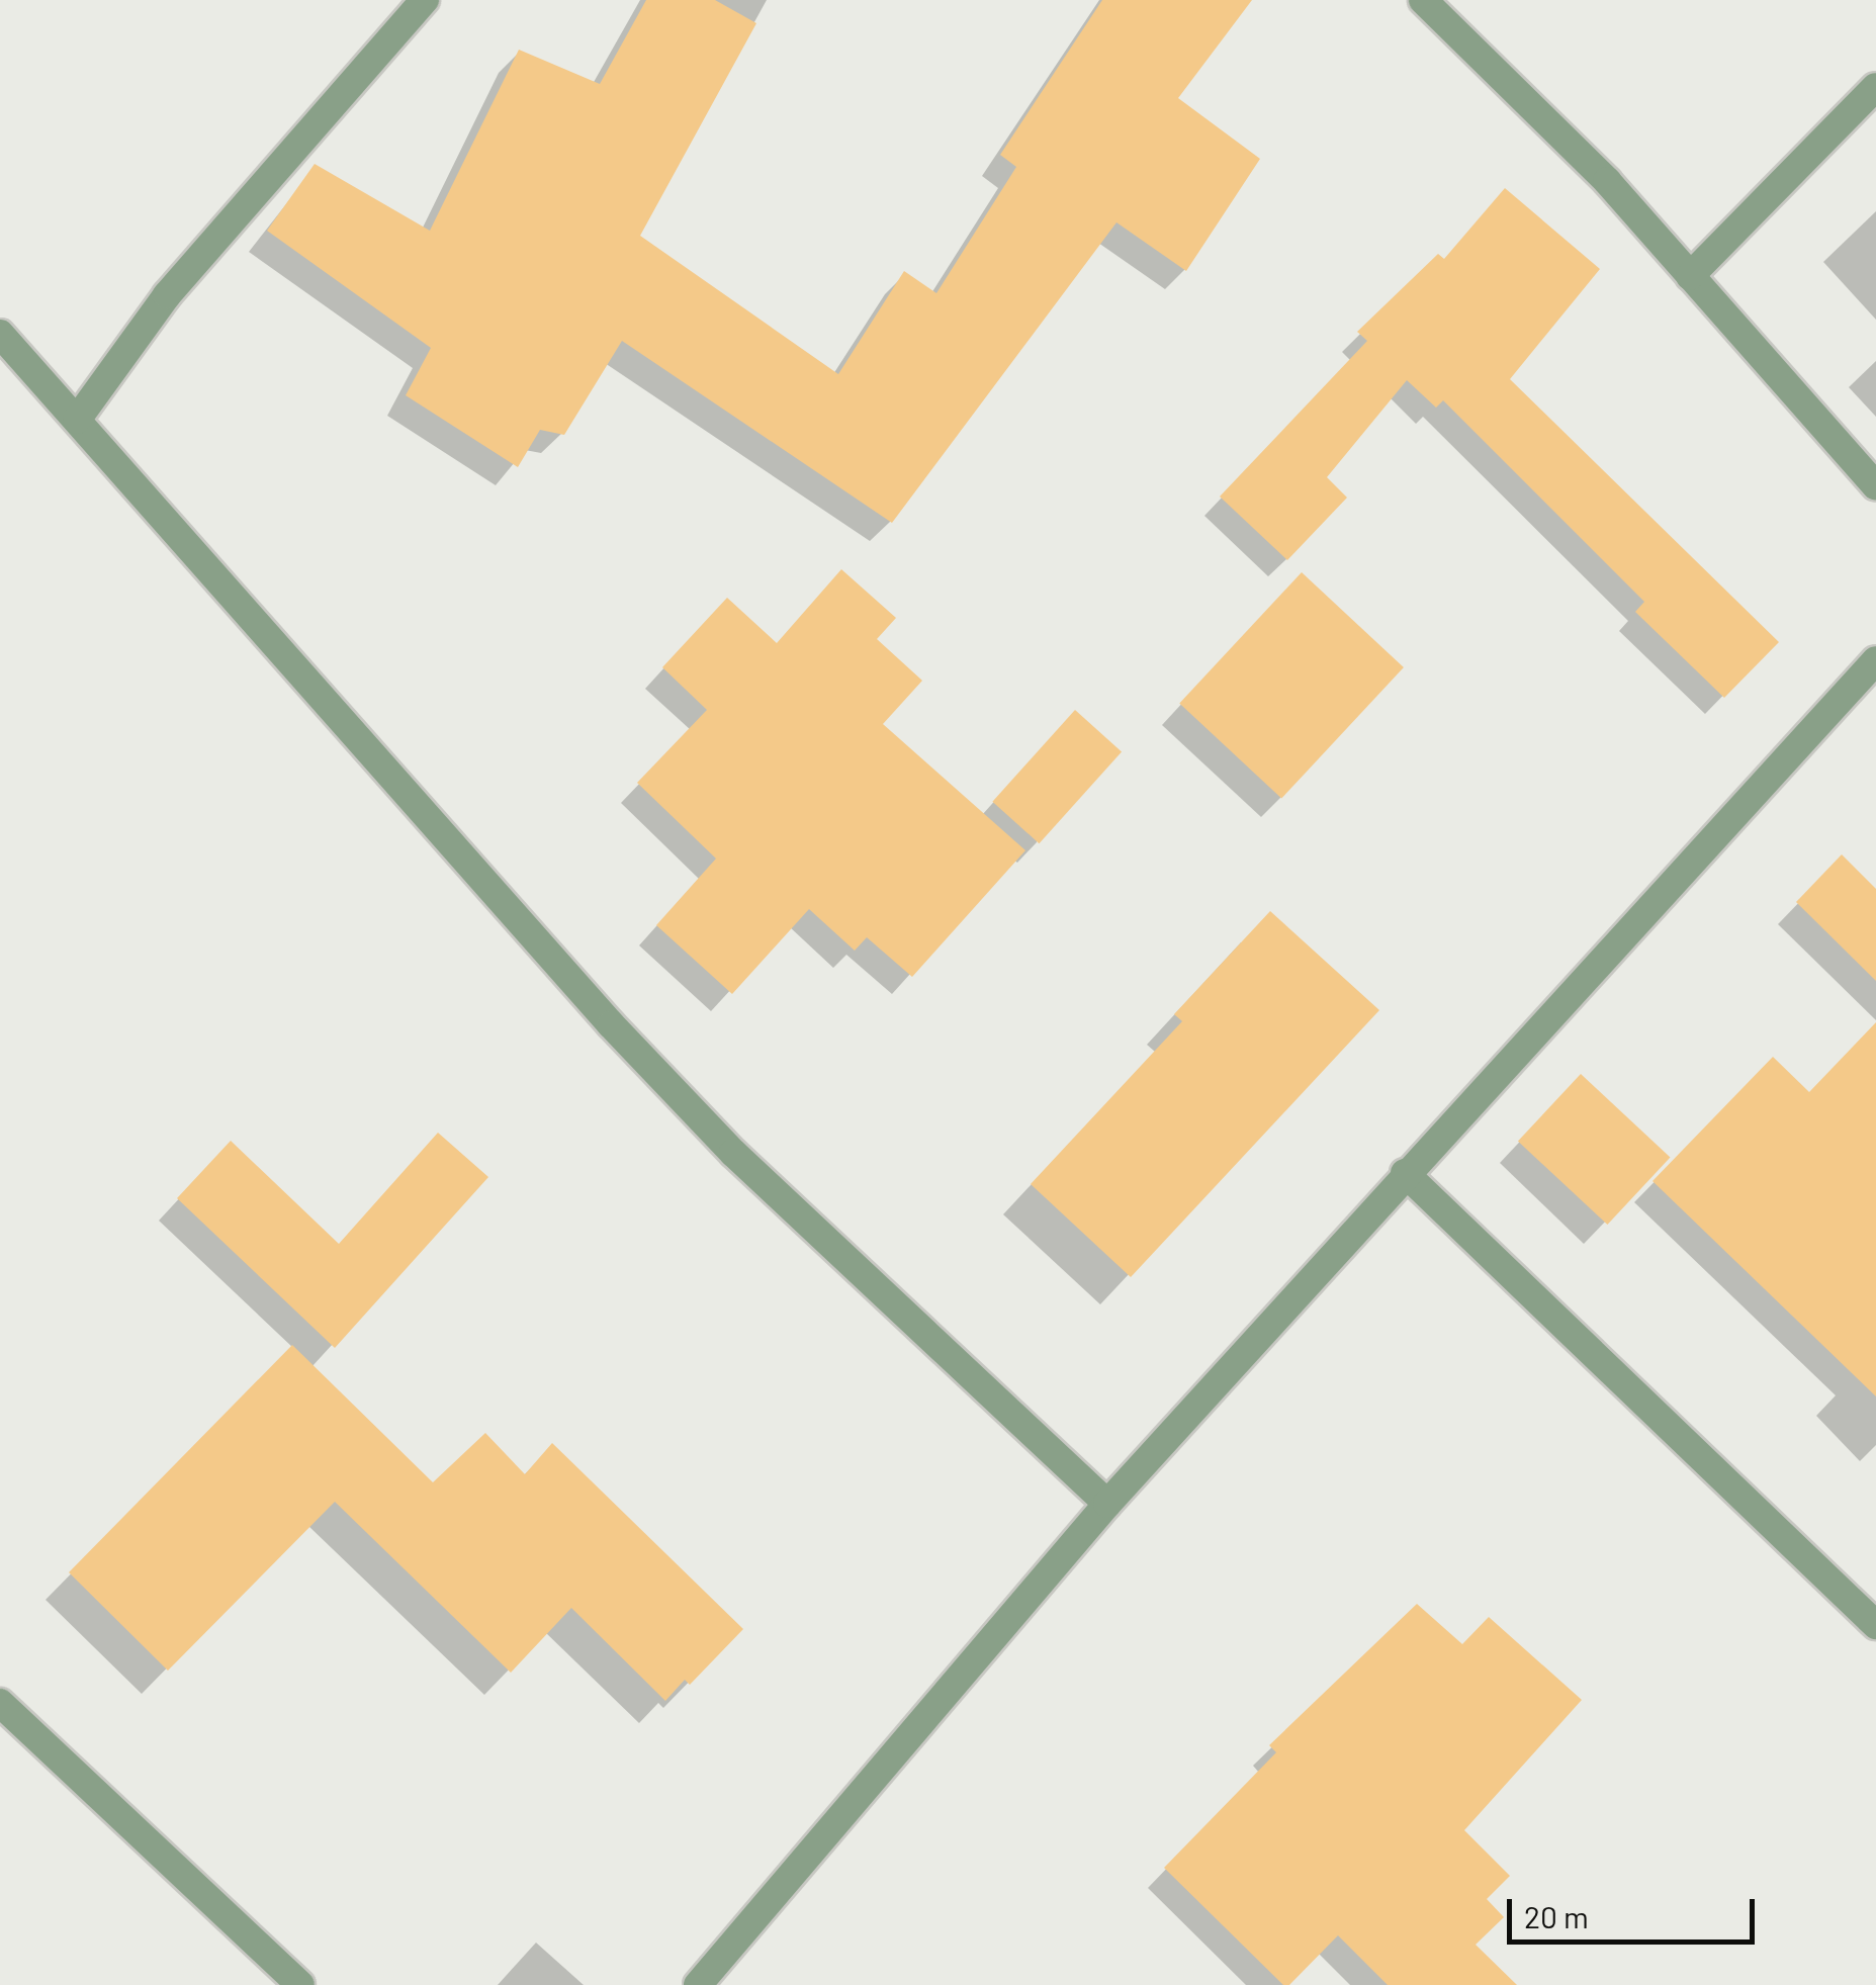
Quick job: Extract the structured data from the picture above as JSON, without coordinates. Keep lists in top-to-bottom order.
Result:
{
  "scale_bar": "20 m"
}
